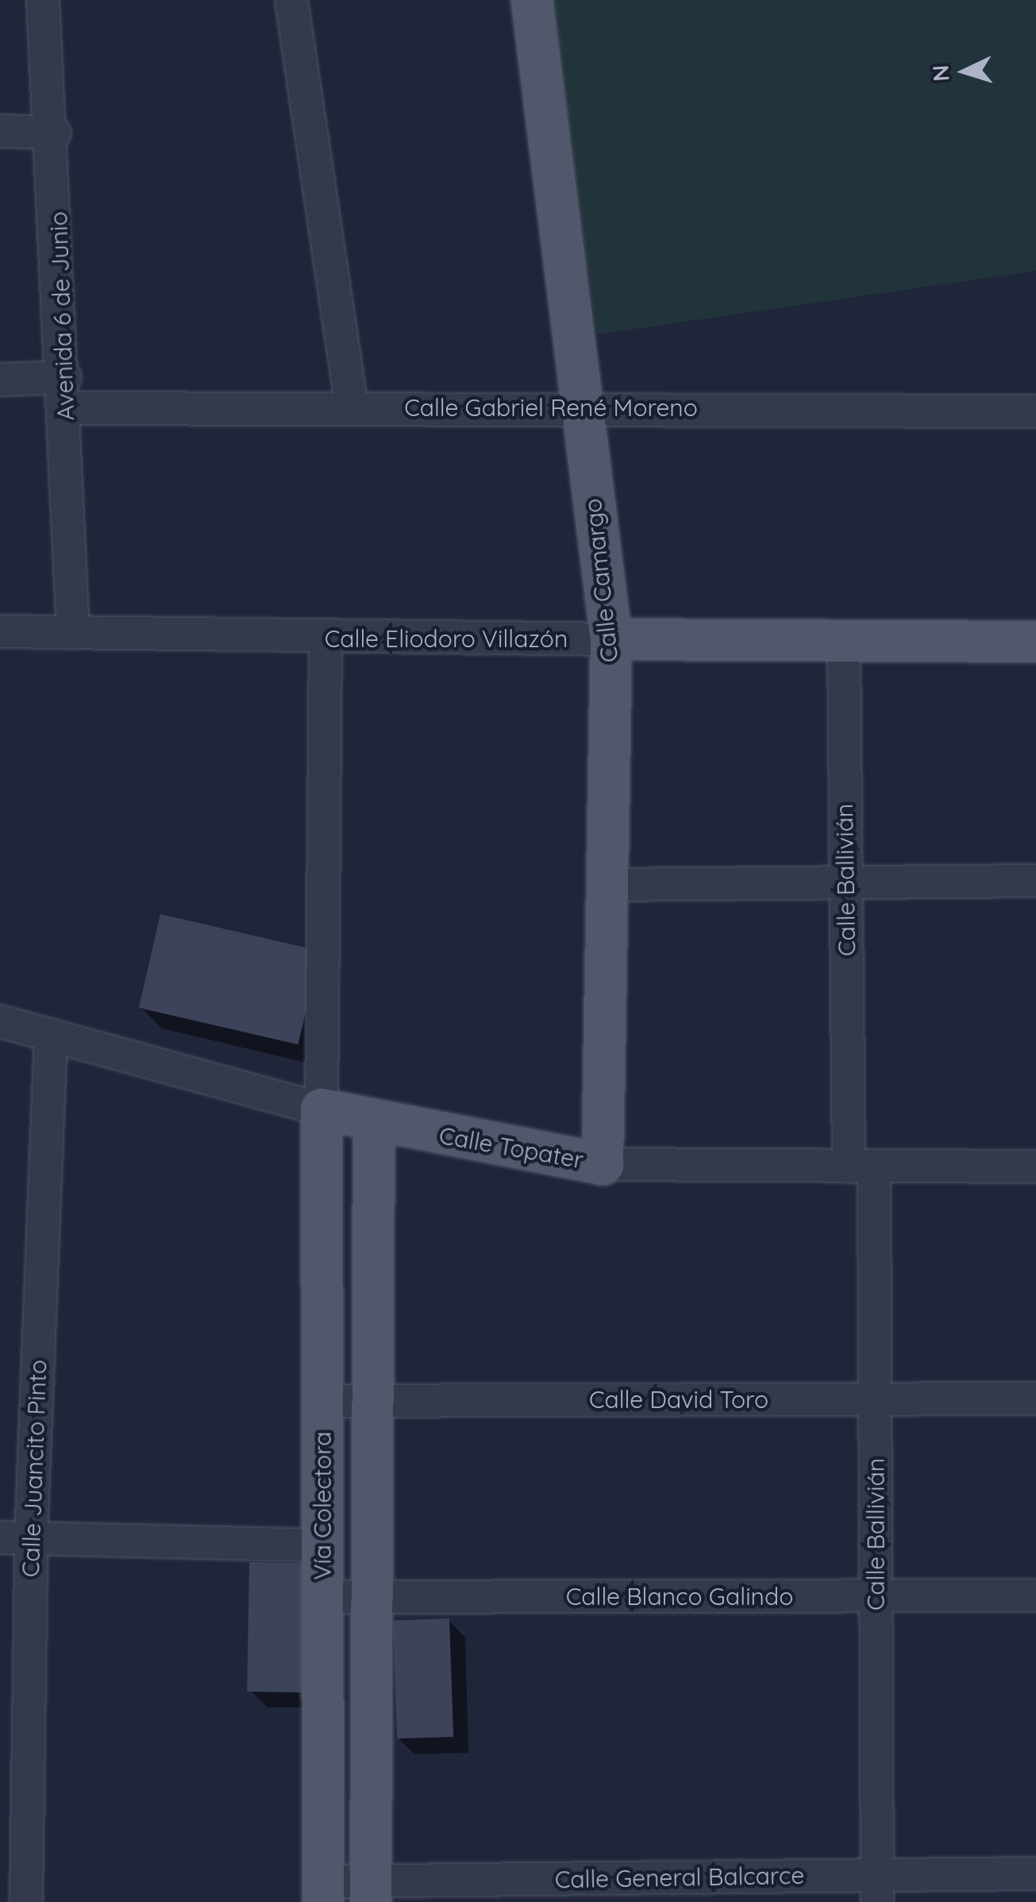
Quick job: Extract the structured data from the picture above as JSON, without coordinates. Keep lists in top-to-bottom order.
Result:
{
  "streets": {
    "main road": [
      "Calle Camargo",
      "Calle Eliodoro Villazón",
      "Calle Topater",
      "Vía Colectora"
    ],
    "street": [
      "Avenida 6 de Junio",
      "Calle Gabriel René Moreno",
      "Calle Ballivián",
      "Calle David Toro",
      "Calle Juancito Pinto",
      "Calle Blanco Galindo",
      "Calle General Balcarce"
    ]
  },
  "crossings": [
    ["Avenida 6 de Junio", "Calle Gabriel René Moreno"],
    ["Avenida 6 de Junio", "Calle Eliodoro Villazón"],
    ["Calle Gabriel René Moreno", "Calle Camargo"],
    ["Calle Camargo", "Calle Eliodoro Villazón"],
    ["Calle Camargo", "Calle Topater"],
    ["Calle Eliodoro Villazón", "Calle Ballivián"],
    ["Calle Ballivián", "Calle Topater"],
    ["Calle Ballivián", "Calle David Toro"],
    ["Calle Ballivián", "Calle Blanco Galindo"],
    ["Calle Ballivián", "Calle General Balcarce"],
    ["Calle Topater", "Calle Juancito Pinto"],
    ["Calle Topater", "Vía Colectora"],
    ["Calle David Toro", "Vía Colectora"],
    ["Vía Colectora", "Calle Blanco Galindo"],
    ["Vía Colectora", "Calle General Balcarce"]
  ],
  "north": "left"
}
